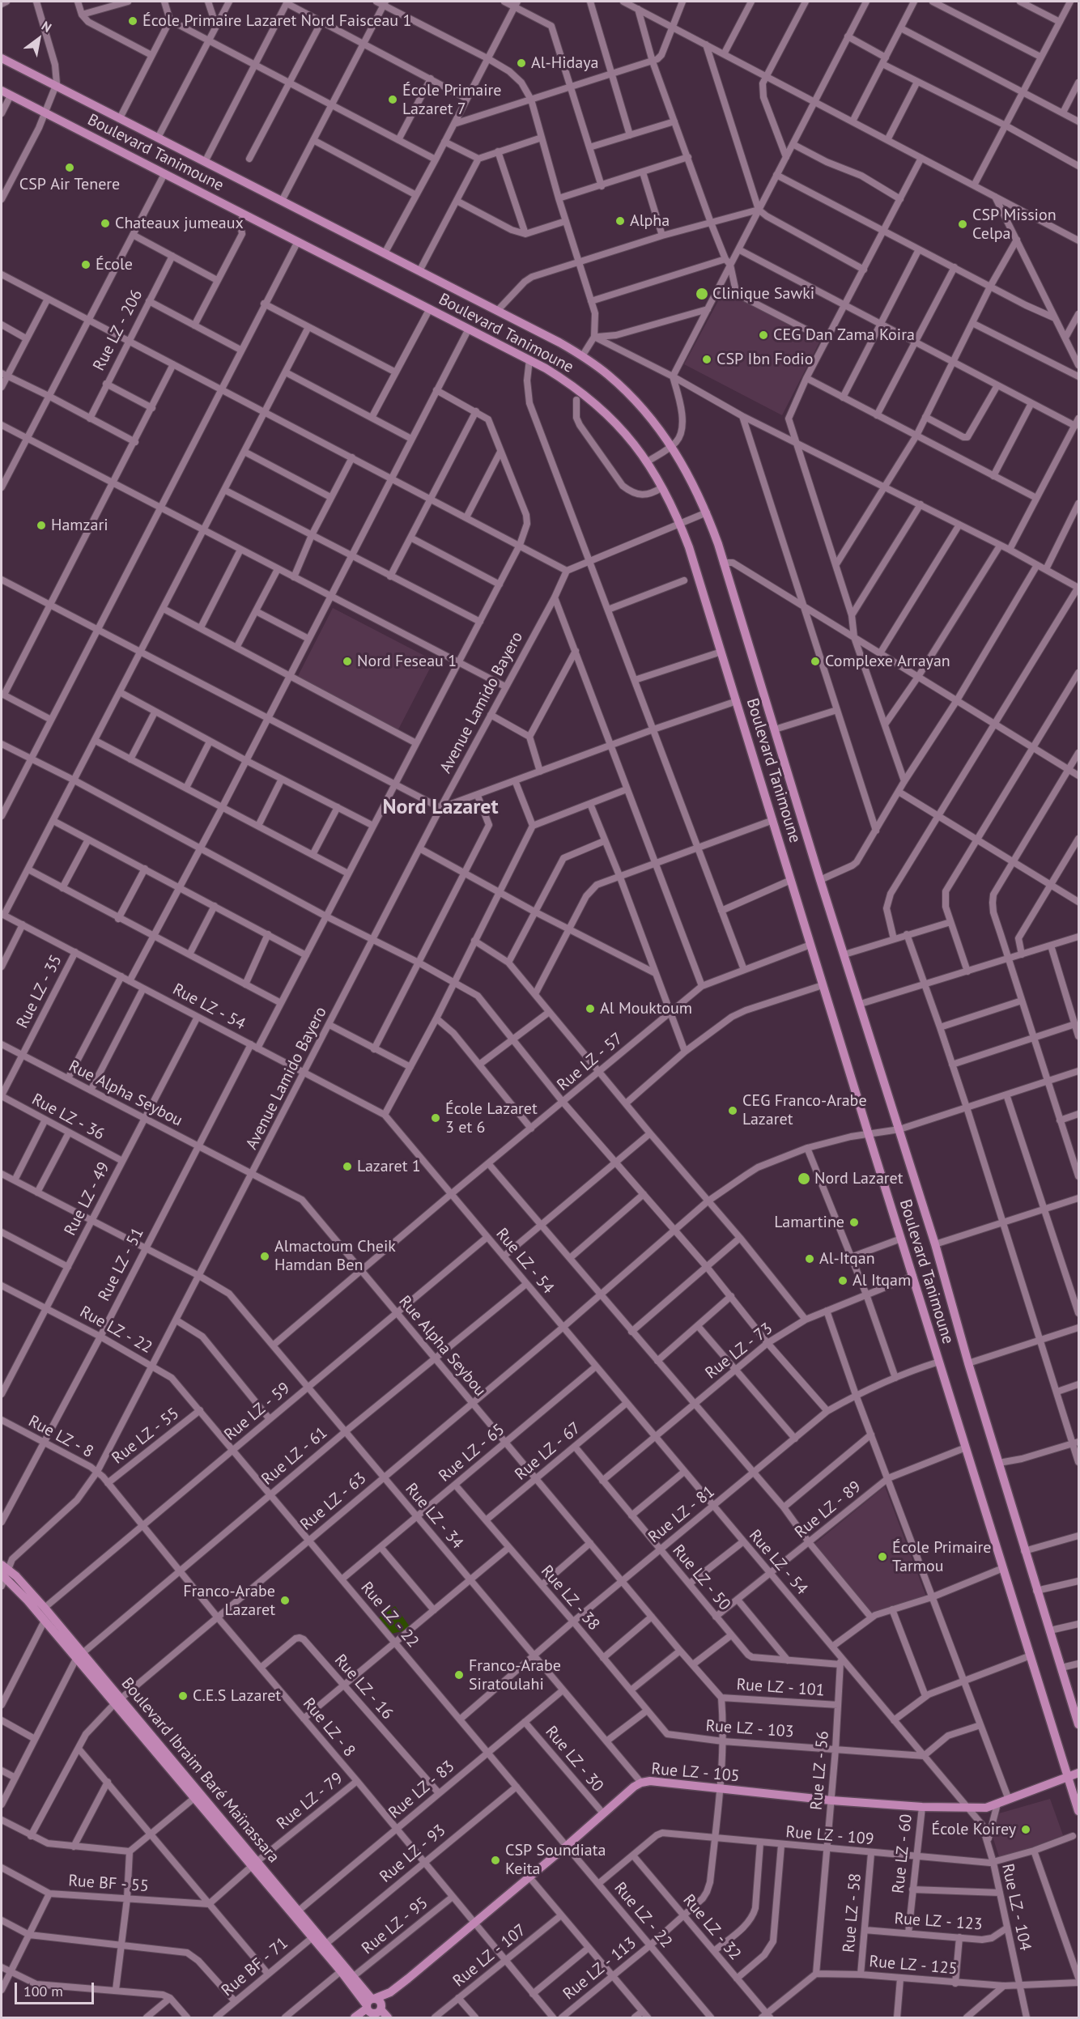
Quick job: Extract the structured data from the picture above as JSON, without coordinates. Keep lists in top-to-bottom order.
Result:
{
  "streets": {
    "main road": ["Boulevard Tanimoune", "Boulevard Ibraim Baré Maïnassara", "Rue LZ - 105"],
    "street": [
      "Rue LZ - 206",
      "Avenue Lamido Bayero",
      "Rue LZ - 35",
      "Rue LZ - 54",
      "Rue LZ - 57",
      "Rue Alpha Seybou",
      "Rue LZ - 36",
      "Rue LZ - 49",
      "Rue LZ - 51",
      "Rue LZ - 22",
      "Rue LZ - 73",
      "Rue LZ - 59",
      "Rue LZ - 55",
      "Rue LZ - 8",
      "Rue LZ - 67",
      "Rue LZ - 65",
      "Rue LZ - 61",
      "Rue LZ - 63",
      "Rue LZ - 89",
      "Rue LZ - 81",
      "Rue LZ - 34",
      "Rue LZ - 50",
      "Rue LZ - 38",
      "Rue LZ - 16",
      "Rue LZ - 101",
      "Rue LZ - 103",
      "Rue LZ - 30",
      "Rue LZ - 56",
      "Rue LZ - 83",
      "Rue LZ - 79",
      "Rue LZ - 109",
      "Rue LZ - 93",
      "Rue LZ - 60",
      "Rue BF - 55",
      "Rue LZ - 104",
      "Rue LZ - 58",
      "Rue LZ - 123",
      "Rue LZ - 95",
      "Rue LZ - 32",
      "Rue LZ - 107",
      "Rue LZ - 125",
      "Rue BF - 71",
      "Rue LZ - 113"
    ]
  },
  "crossings": [
    ["Boulevard Tanimoune", "Rue LZ - 57"],
    ["Boulevard Tanimoune", "Rue LZ - 73"],
    ["Boulevard Tanimoune", "Rue LZ - 63"],
    ["Boulevard Tanimoune", "Rue LZ - 89"],
    ["Boulevard Tanimoune", "Rue LZ - 81"],
    ["Boulevard Tanimoune", "Rue LZ - 105"],
    ["Avenue Lamido Bayero", "Rue LZ - 54"],
    ["Avenue Lamido Bayero", "Rue Alpha Seybou"],
    ["Avenue Lamido Bayero", "Rue LZ - 22"],
    ["Avenue Lamido Bayero", "Rue LZ - 8"],
    ["Avenue Lamido Bayero", "Rue LZ - 34"],
    ["Avenue Lamido Bayero", "Boulevard Ibraim Baré Maïnassara"],
    ["Rue LZ - 35", "Rue LZ - 54"],
    ["Rue LZ - 35", "Rue Alpha Seybou"],
    ["Rue LZ - 35", "Rue LZ - 36"],
    ["Rue LZ - 54", "Rue LZ - 57"],
    ["Rue LZ - 54", "Rue LZ - 49"],
    ["Rue LZ - 54", "Rue LZ - 51"],
    ["Rue LZ - 54", "Rue LZ - 73"],
    ["Rue LZ - 54", "Rue LZ - 59"],
    ["Rue LZ - 54", "Rue LZ - 67"],
    ["Rue LZ - 54", "Rue LZ - 65"],
    ["Rue LZ - 54", "Rue LZ - 61"],
    ["Rue LZ - 54", "Rue LZ - 63"],
    ["Rue LZ - 54", "Rue LZ - 89"],
    ["Rue LZ - 54", "Rue LZ - 81"],
    ["Rue LZ - 54", "Rue LZ - 50"],
    ["Rue LZ - 54", "Rue LZ - 103"],
    ["Rue LZ - 54", "Rue LZ - 56"],
    ["Rue LZ - 54", "Rue LZ - 105"],
    ["Rue LZ - 54", "Rue LZ - 104"],
    ["Rue LZ - 57", "Rue Alpha Seybou"],
    ["Rue LZ - 57", "Rue LZ - 34"],
    ["Rue Alpha Seybou", "Rue LZ - 49"],
    ["Rue Alpha Seybou", "Rue LZ - 51"],
    ["Rue Alpha Seybou", "Rue LZ - 59"],
    ["Rue Alpha Seybou", "Rue LZ - 67"],
    ["Rue Alpha Seybou", "Rue LZ - 65"],
    ["Rue Alpha Seybou", "Rue LZ - 61"],
    ["Rue Alpha Seybou", "Rue LZ - 63"],
    ["Rue Alpha Seybou", "Rue LZ - 81"],
    ["Rue Alpha Seybou", "Rue LZ - 101"],
    ["Rue LZ - 36", "Rue LZ - 49"],
    ["Rue LZ - 49", "Rue LZ - 22"],
    ["Rue LZ - 49", "Rue LZ - 34"],
    ["Rue LZ - 51", "Rue LZ - 22"],
    ["Rue LZ - 51", "Rue LZ - 8"],
    ["Rue LZ - 51", "Rue LZ - 34"],
    ["Rue LZ - 22", "Rue LZ - 59"],
    ["Rue LZ - 22", "Rue LZ - 55"],
    ["Rue LZ - 22", "Rue LZ - 65"],
    ["Rue LZ - 22", "Rue LZ - 61"],
    ["Rue LZ - 22", "Rue LZ - 63"],
    ["Rue LZ - 22", "Rue LZ - 81"],
    ["Rue LZ - 22", "Rue LZ - 105"],
    ["Rue LZ - 22", "Rue LZ - 83"],
    ["Rue LZ - 22", "Rue LZ - 109"],
    ["Rue LZ - 22", "Rue LZ - 93"],
    ["Rue LZ - 22", "Rue LZ - 113"],
    ["Rue LZ - 73", "Rue LZ - 50"],
    ["Rue LZ - 59", "Rue LZ - 8"],
    ["Rue LZ - 59", "Rue LZ - 34"],
    ["Rue LZ - 59", "Boulevard Ibraim Baré Maïnassara"],
    ["Rue LZ - 55", "Rue LZ - 8"],
    ["Rue LZ - 8", "Rue LZ - 61"],
    ["Rue LZ - 8", "Rue LZ - 63"],
    ["Rue LZ - 8", "Rue LZ - 16"],
    ["Rue LZ - 8", "Rue LZ - 105"],
    ["Rue LZ - 8", "Rue LZ - 83"],
    ["Rue LZ - 8", "Rue LZ - 79"],
    ["Rue LZ - 8", "Rue LZ - 93"],
    ["Rue LZ - 8", "Rue LZ - 95"],
    ["Rue LZ - 8", "Rue LZ - 107"],
    ["Rue LZ - 67", "Rue LZ - 50"],
    ["Rue LZ - 67", "Rue LZ - 38"],
    ["Rue LZ - 65", "Rue LZ - 34"],
    ["Rue LZ - 65", "Rue LZ - 38"],
    ["Rue LZ - 61", "Rue LZ - 34"],
    ["Rue LZ - 61", "Boulevard Ibraim Baré Maïnassara"],
    ["Rue LZ - 63", "Rue LZ - 34"],
    ["Rue LZ - 63", "Boulevard Ibraim Baré Maïnassara"],
    ["Rue LZ - 89", "Rue LZ - 50"],
    ["Rue LZ - 81", "Rue LZ - 34"],
    ["Rue LZ - 81", "Rue LZ - 50"],
    ["Rue LZ - 81", "Rue LZ - 38"],
    ["Rue LZ - 34", "Rue LZ - 105"],
    ["Rue LZ - 34", "Rue LZ - 83"],
    ["Rue LZ - 50", "Rue LZ - 56"],
    ["Rue LZ - 38", "Rue LZ - 103"],
    ["Rue LZ - 16", "Rue LZ - 83"],
    ["Rue LZ - 101", "Rue LZ - 56"],
    ["Rue LZ - 103", "Rue LZ - 56"],
    ["Rue LZ - 30", "Rue LZ - 105"],
    ["Rue LZ - 30", "Rue LZ - 83"],
    ["Boulevard Ibraim Baré Maïnassara", "Rue LZ - 105"],
    ["Boulevard Ibraim Baré Maïnassara", "Rue LZ - 83"],
    ["Boulevard Ibraim Baré Maïnassara", "Rue LZ - 79"],
    ["Boulevard Ibraim Baré Maïnassara", "Rue LZ - 93"],
    ["Boulevard Ibraim Baré Maïnassara", "Rue LZ - 95"],
    ["Boulevard Ibraim Baré Maïnassara", "Rue BF - 71"],
    ["Rue LZ - 56", "Rue LZ - 105"],
    ["Rue LZ - 56", "Rue LZ - 109"],
    ["Rue LZ - 56", "Rue LZ - 125"],
    ["Rue LZ - 105", "Rue LZ - 60"],
    ["Rue LZ - 105", "Rue LZ - 104"],
    ["Rue LZ - 105", "Rue LZ - 113"],
    ["Rue LZ - 109", "Rue LZ - 60"],
    ["Rue LZ - 109", "Rue LZ - 104"],
    ["Rue LZ - 109", "Rue LZ - 58"],
    ["Rue LZ - 109", "Rue LZ - 32"],
    ["Rue LZ - 109", "Rue LZ - 113"],
    ["Rue LZ - 60", "Rue LZ - 123"],
    ["Rue LZ - 104", "Rue LZ - 123"],
    ["Rue LZ - 104", "Rue LZ - 125"],
    ["Rue LZ - 58", "Rue LZ - 123"],
    ["Rue LZ - 58", "Rue LZ - 125"],
    ["Rue LZ - 32", "Rue LZ - 113"]
  ],
  "districts": ["Nord Lazaret"],
  "places": [
    "École Primaire Lazaret Nord Faisceau 1",
    "Al-Hidaya",
    "École Primaire Lazaret 7",
    "CSP Air Tenere",
    "Alpha",
    "Chateaux jumeaux",
    "CSP Mission Celpa",
    "École",
    "Clinique Sawki",
    "CEG Dan Zama Koira",
    "CSP Ibn Fodio",
    "Hamzari",
    "Nord Feseau 1",
    "Complexe Arrayan",
    "Al Mouktoum",
    "CEG Franco-Arabe Lazaret",
    "École Lazaret 3 et 6",
    "Lazaret 1",
    "Nord Lazaret",
    "Lamartine",
    "Almactoum Cheik Hamdan Ben",
    "Al-Itqan",
    "Al Itqam",
    "École Primaire Tarmou",
    "Franco-Arabe Lazaret",
    "Franco-Arabe Siratoulahi",
    "C.E.S Lazaret",
    "École Koirey",
    "CSP Soundiata Keita"
  ],
  "scale_bar": "100 m",
  "north": "top right"
}
